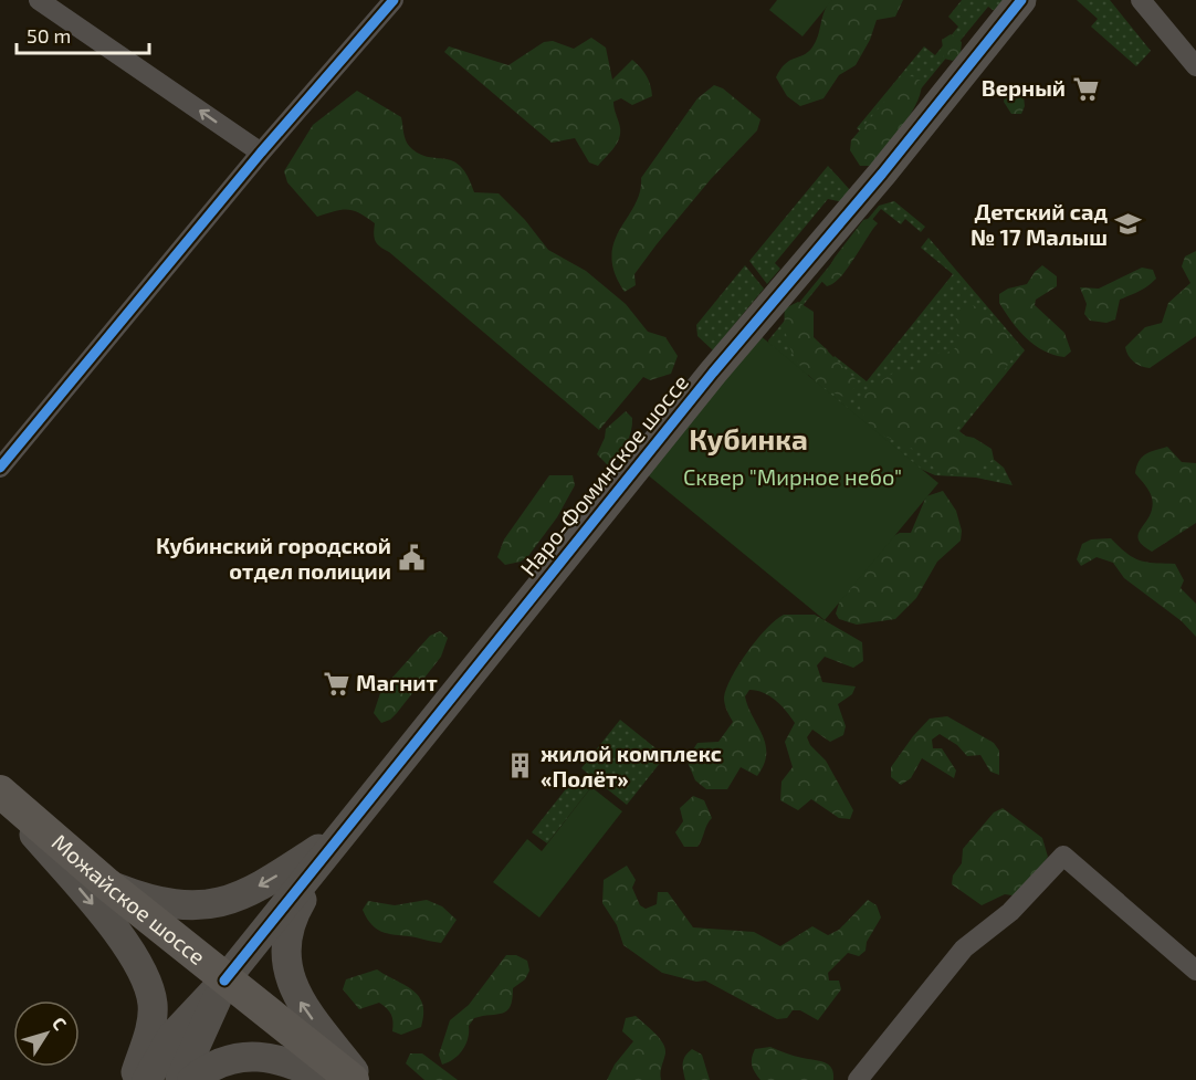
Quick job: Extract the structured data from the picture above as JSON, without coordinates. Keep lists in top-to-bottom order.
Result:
{
  "streets": {
    "main road": ["Можайское шоссе"],
    "street": ["Наро-Фоминское шоссе"]
  },
  "crossings": [
    ["Наро-Фоминское шоссе", "Можайское шоссе"]
  ],
  "districts": ["Кубинка"],
  "parks": ["Сквер \"Мирное небо\""],
  "places": {
    "supermarket": ["Верный", "Магнит"],
    "school or university": ["Детский сад № 17 Малыш"],
    "public building": ["Кубинский городской отдел полиции"],
    "building": ["жилой комплекс «Полёт»"]
  },
  "scale_bar": "50 m",
  "north": "top right"
}
